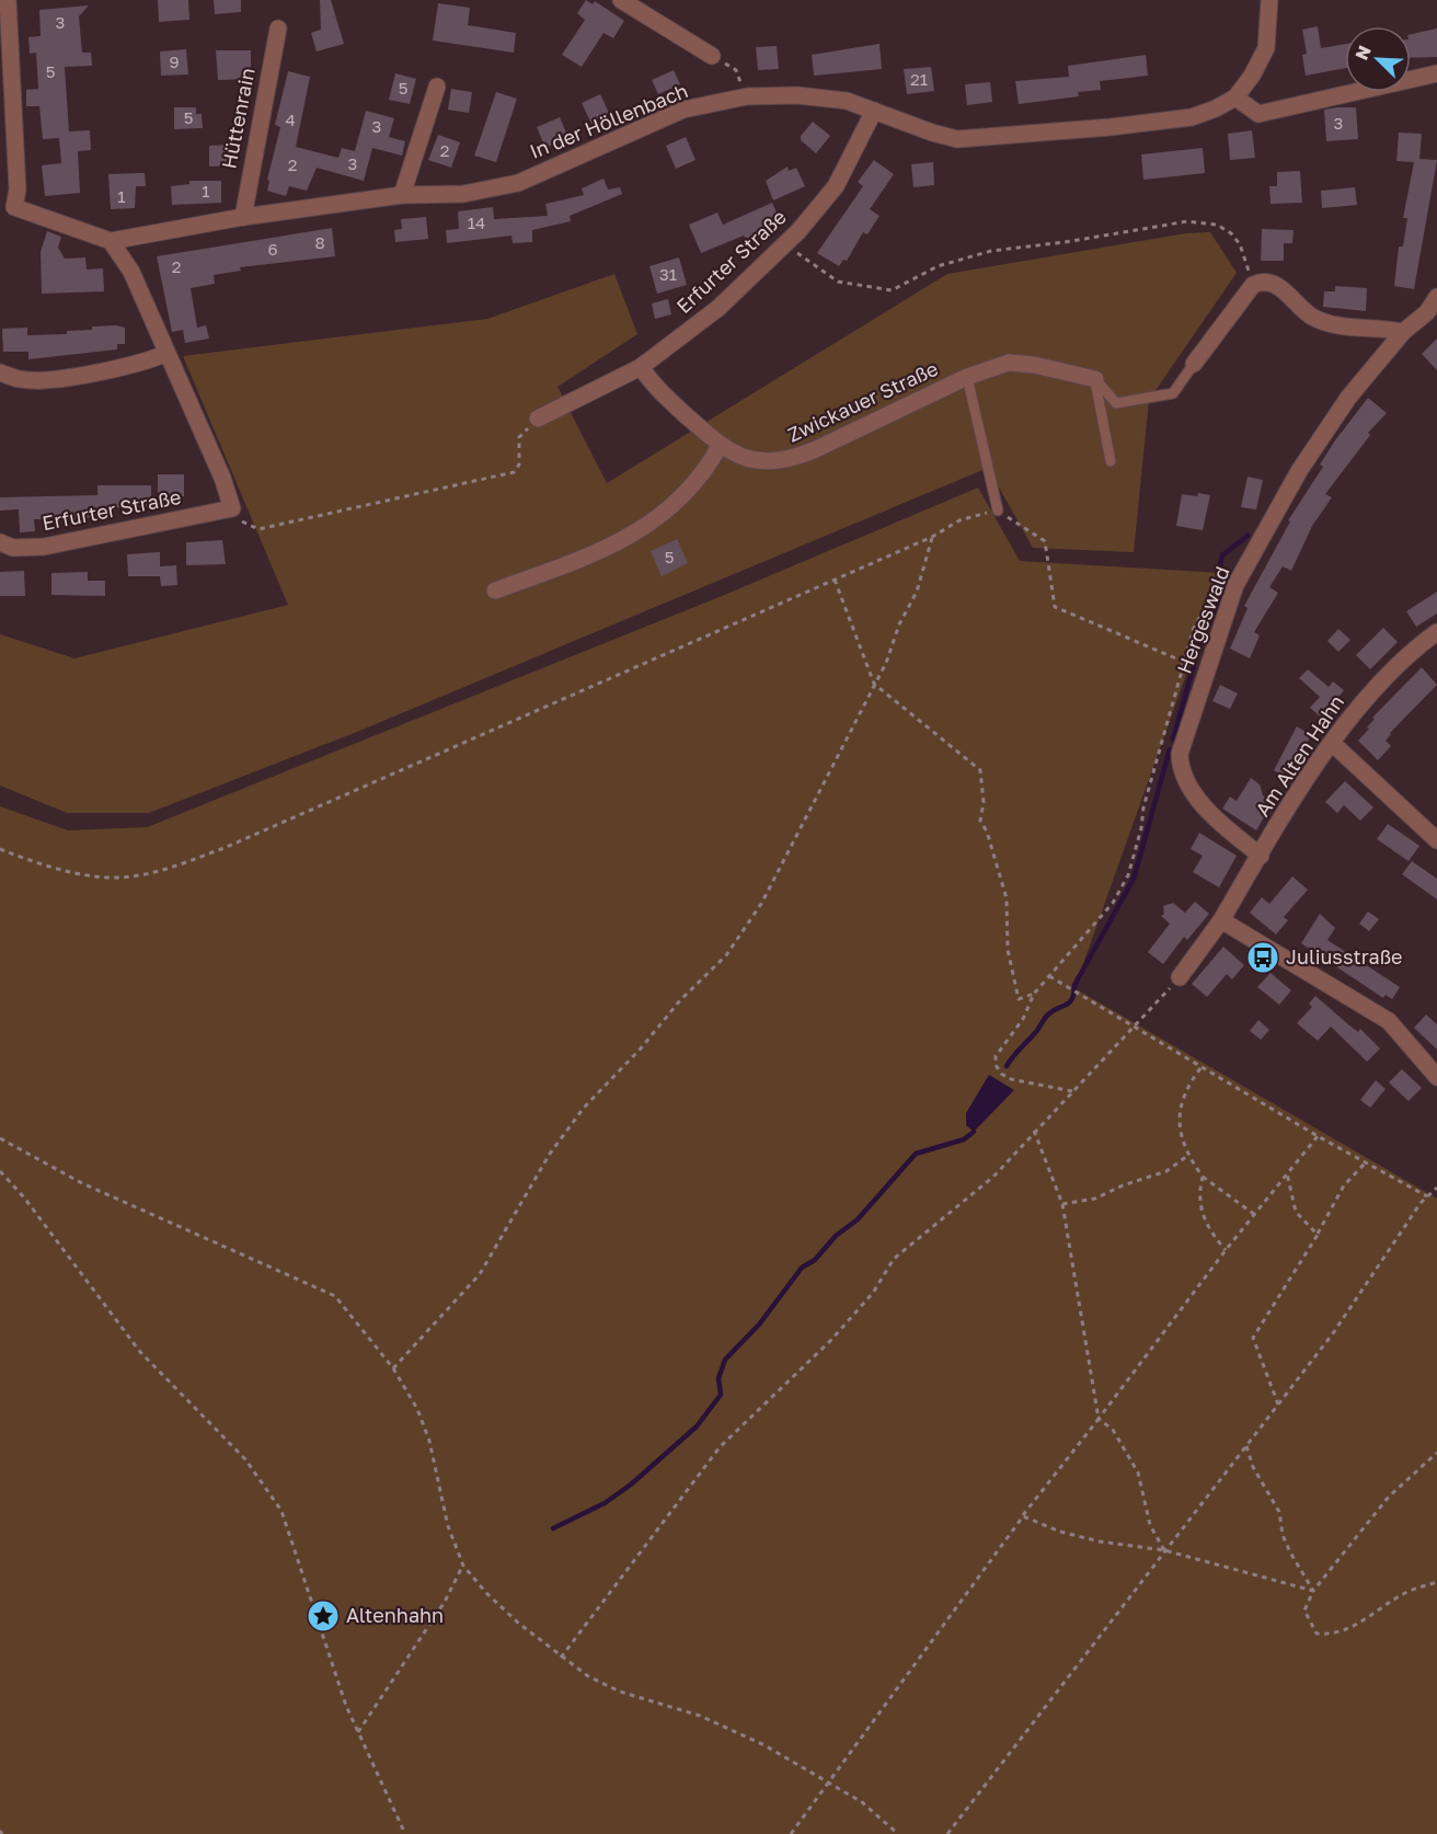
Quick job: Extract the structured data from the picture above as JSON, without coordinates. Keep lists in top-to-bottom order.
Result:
{
  "streets": {
    "street": [
      "Hüttenrain",
      "In der Höllenbach",
      "Erfurter Straße",
      "Zwickauer Straße",
      "Hergeswald",
      "Am Alten Hahn"
    ]
  },
  "crossings": [
    ["Hüttenrain", "In der Höllenbach"],
    ["In der Höllenbach", "Erfurter Straße"],
    ["Erfurter Straße", "Zwickauer Straße"],
    ["Hergeswald", "Am Alten Hahn"]
  ],
  "places": {
    "bus stop": ["Juliusstraße"],
    "place": ["Altenhahn"]
  },
  "house_numbers": [
    "3",
    "9",
    "5",
    "21",
    "5",
    "5",
    "4",
    "3",
    "3",
    "2",
    "3",
    "2",
    "1",
    "1",
    "14",
    "8",
    "6",
    "2",
    "31",
    "5"
  ],
  "north": "top left"
}
